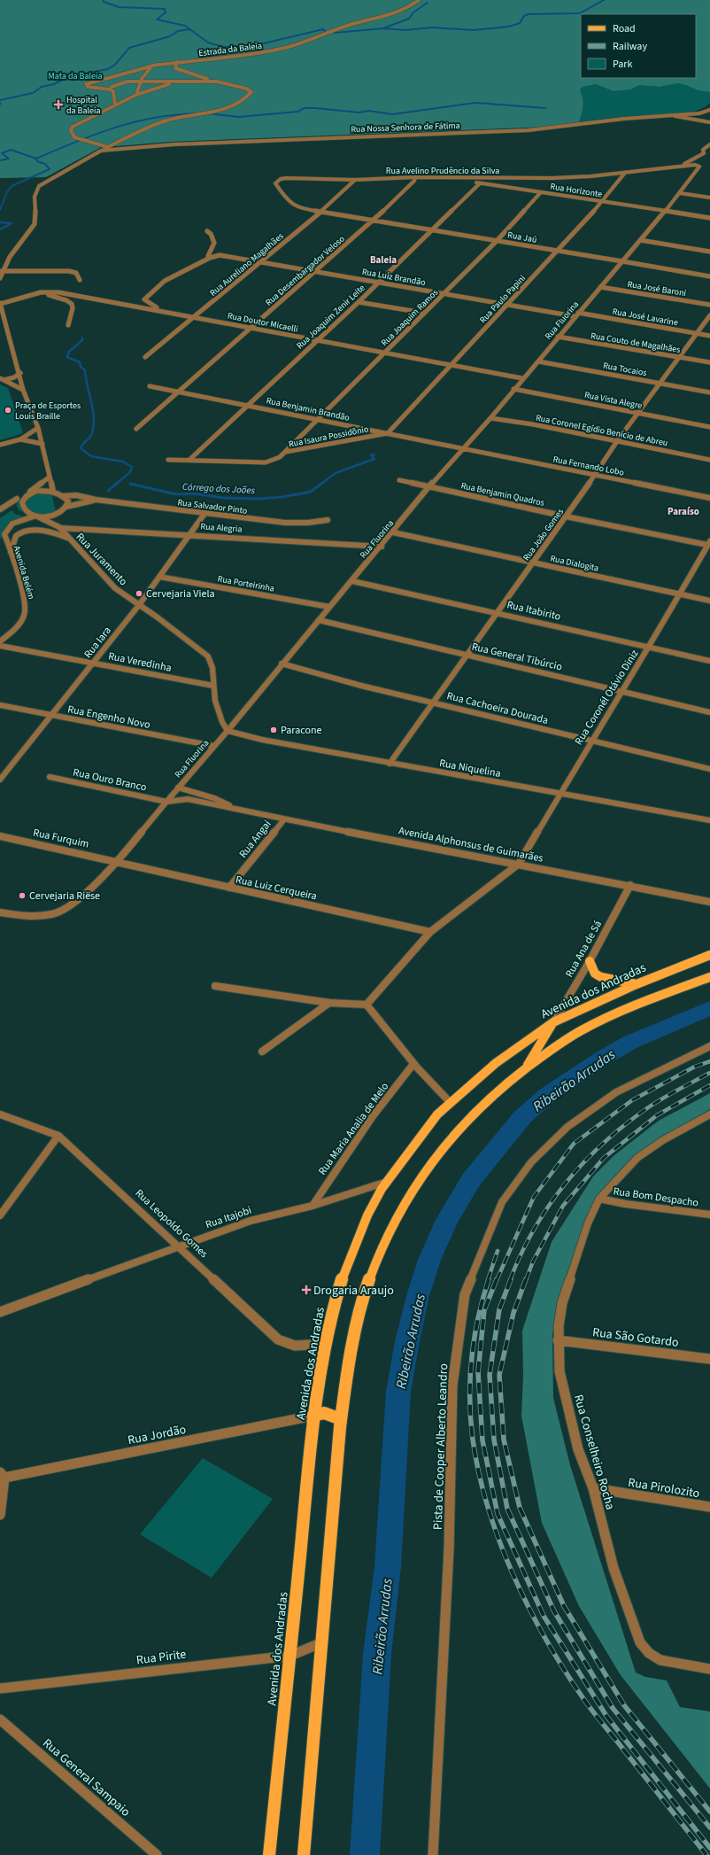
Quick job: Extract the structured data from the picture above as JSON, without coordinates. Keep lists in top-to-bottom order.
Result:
{
  "streets": {
    "main road": ["Avenida dos Andradas"],
    "street": [
      "Estrada da Baleia",
      "Rua Nossa Senhora de Fátima",
      "Rua Avelino Prudêncio da Silva",
      "Rua Horizonte",
      "Rua Jaú",
      "Rua Aureliano Magalhães",
      "Rua Desembargador Veloso",
      "Rua Luiz Brandão",
      "Rua José Baroni",
      "Rua Paulo Papini",
      "Rua Joaquim Zenir Leite",
      "Rua José Lavarine",
      "Rua Joaquim Ramos",
      "Rua Fluorina",
      "Rua Doutor Micaelli",
      "Rua Couto de Magalhães",
      "Rua Tocaios",
      "Rua Vista Alegre",
      "Rua Benjamin Brandão",
      "Rua Coronel Egídio Benício de Abreu",
      "Rua Isaura Possidônio",
      "Rua Fernando Lobo",
      "Rua Benjamin Quadros",
      "Rua Salvador Pinto",
      "Rua Alegria",
      "Rua João Gomes",
      "Rua Juramento",
      "Rua Dialogita",
      "Avenida Belém",
      "Rua Porteirinha",
      "Rua Itabirito",
      "Rua Iara",
      "Rua General Tibúrcio",
      "Rua Veredinha",
      "Rua Coronél Otávio Diniz",
      "Rua Cachoeira Dourada",
      "Rua Engenho Novo",
      "Rua Niquelina",
      "Rua Ouro Branco",
      "Rua Furquim",
      "Rua Angai",
      "Avenida Alphonsus de Guimarães",
      "Rua Luiz Cerqueira",
      "Rua Ana de Sá",
      "Rua Maria Analia de Melo",
      "Rua Bom Despacho",
      "Rua Itajobi",
      "Rua Leopoldo Gomes",
      "Rua São Gotardo",
      "Rua Jordão",
      "Pista de Cooper Alberto Leandro",
      "Rua Conselheiro Rocha",
      "Rua Pirolozito",
      "Rua Pirite",
      "Rua General Sampaio"
    ]
  },
  "crossings": [
    ["Rua Avelino Prudêncio da Silva", "Rua Horizonte"],
    ["Rua Avelino Prudêncio da Silva", "Rua Jaú"],
    ["Rua Avelino Prudêncio da Silva", "Rua Aureliano Magalhães"],
    ["Rua Avelino Prudêncio da Silva", "Rua Desembargador Veloso"],
    ["Rua Avelino Prudêncio da Silva", "Rua Paulo Papini"],
    ["Rua Avelino Prudêncio da Silva", "Rua Fluorina"],
    ["Rua Horizonte", "Rua Paulo Papini"],
    ["Rua Horizonte", "Rua Joaquim Zenir Leite"],
    ["Rua Horizonte", "Rua Joaquim Ramos"],
    ["Rua Horizonte", "Rua Fluorina"],
    ["Rua Jaú", "Rua Desembargador Veloso"],
    ["Rua Jaú", "Rua Paulo Papini"],
    ["Rua Jaú", "Rua Joaquim Zenir Leite"],
    ["Rua Jaú", "Rua Joaquim Ramos"],
    ["Rua Jaú", "Rua Fluorina"],
    ["Rua Aureliano Magalhães", "Rua Luiz Brandão"],
    ["Rua Aureliano Magalhães", "Rua Doutor Micaelli"],
    ["Rua Desembargador Veloso", "Rua Luiz Brandão"],
    ["Rua Desembargador Veloso", "Rua Doutor Micaelli"],
    ["Rua Desembargador Veloso", "Rua Benjamin Brandão"],
    ["Rua Luiz Brandão", "Rua Paulo Papini"],
    ["Rua Luiz Brandão", "Rua Joaquim Zenir Leite"],
    ["Rua Luiz Brandão", "Rua José Lavarine"],
    ["Rua Luiz Brandão", "Rua Joaquim Ramos"],
    ["Rua Luiz Brandão", "Rua Fluorina"],
    ["Rua José Baroni", "Rua Fluorina"],
    ["Rua Paulo Papini", "Rua Doutor Micaelli"],
    ["Rua Paulo Papini", "Rua Benjamin Brandão"],
    ["Rua Paulo Papini", "Rua Isaura Possidônio"],
    ["Rua Joaquim Zenir Leite", "Rua Doutor Micaelli"],
    ["Rua Joaquim Zenir Leite", "Rua Benjamin Brandão"],
    ["Rua Joaquim Zenir Leite", "Rua Isaura Possidônio"],
    ["Rua José Lavarine", "Rua Fluorina"],
    ["Rua José Lavarine", "Rua João Gomes"],
    ["Rua Joaquim Ramos", "Rua Doutor Micaelli"],
    ["Rua Joaquim Ramos", "Rua Benjamin Brandão"],
    ["Rua Joaquim Ramos", "Rua Isaura Possidônio"],
    ["Rua Fluorina", "Rua Doutor Micaelli"],
    ["Rua Fluorina", "Rua Couto de Magalhães"],
    ["Rua Fluorina", "Rua Tocaios"],
    ["Rua Fluorina", "Rua Vista Alegre"],
    ["Rua Fluorina", "Rua Benjamin Brandão"],
    ["Rua Fluorina", "Rua Coronel Egídio Benício de Abreu"],
    ["Rua Fluorina", "Rua Fernando Lobo"],
    ["Rua Fluorina", "Rua Benjamin Quadros"],
    ["Rua Fluorina", "Rua Alegria"],
    ["Rua Fluorina", "Rua Juramento"],
    ["Rua Fluorina", "Rua Dialogita"],
    ["Rua Fluorina", "Rua Porteirinha"],
    ["Rua Fluorina", "Rua Itabirito"],
    ["Rua Fluorina", "Rua General Tibúrcio"],
    ["Rua Fluorina", "Rua Cachoeira Dourada"],
    ["Rua Fluorina", "Rua Engenho Novo"],
    ["Rua Fluorina", "Rua Niquelina"],
    ["Rua Fluorina", "Rua Ouro Branco"],
    ["Rua Fluorina", "Rua Furquim"],
    ["Rua Fluorina", "Avenida Alphonsus de Guimarães"],
    ["Rua Fluorina", "Rua Luiz Cerqueira"],
    ["Rua Couto de Magalhães", "Rua João Gomes"],
    ["Rua Tocaios", "Rua João Gomes"],
    ["Rua Vista Alegre", "Rua João Gomes"],
    ["Rua Benjamin Brandão", "Rua Isaura Possidônio"],
    ["Rua Benjamin Brandão", "Rua Fernando Lobo"],
    ["Rua Coronel Egídio Benício de Abreu", "Rua João Gomes"],
    ["Rua Fernando Lobo", "Rua João Gomes"],
    ["Rua Benjamin Quadros", "Rua João Gomes"],
    ["Rua Benjamin Quadros", "Rua Coronél Otávio Diniz"],
    ["Rua Salvador Pinto", "Rua Iara"],
    ["Rua Alegria", "Rua Juramento"],
    ["Rua Alegria", "Rua Iara"],
    ["Rua João Gomes", "Rua Dialogita"],
    ["Rua João Gomes", "Rua Itabirito"],
    ["Rua João Gomes", "Rua General Tibúrcio"],
    ["Rua João Gomes", "Rua Cachoeira Dourada"],
    ["Rua João Gomes", "Rua Niquelina"],
    ["Rua Juramento", "Avenida Belém"],
    ["Rua Juramento", "Rua Iara"],
    ["Rua Juramento", "Rua Veredinha"],
    ["Rua Juramento", "Rua Niquelina"],
    ["Rua Dialogita", "Rua Coronél Otávio Diniz"],
    ["Rua Porteirinha", "Rua Iara"],
    ["Rua Itabirito", "Rua Coronél Otávio Diniz"],
    ["Rua Iara", "Rua Veredinha"],
    ["Rua Iara", "Rua Engenho Novo"],
    ["Rua General Tibúrcio", "Rua Coronél Otávio Diniz"],
    ["Rua Coronél Otávio Diniz", "Rua Cachoeira Dourada"],
    ["Rua Coronél Otávio Diniz", "Rua Niquelina"],
    ["Rua Coronél Otávio Diniz", "Avenida Alphonsus de Guimarães"],
    ["Rua Ouro Branco", "Avenida Alphonsus de Guimarães"],
    ["Rua Furquim", "Rua Luiz Cerqueira"],
    ["Rua Angai", "Avenida Alphonsus de Guimarães"],
    ["Rua Angai", "Rua Luiz Cerqueira"],
    ["Avenida Alphonsus de Guimarães", "Rua Ana de Sá"],
    ["Rua Ana de Sá", "Avenida dos Andradas"],
    ["Avenida dos Andradas", "Rua Itajobi"],
    ["Avenida dos Andradas", "Rua Leopoldo Gomes"],
    ["Avenida dos Andradas", "Rua Jordão"],
    ["Avenida dos Andradas", "Rua Pirite"],
    ["Rua Maria Analia de Melo", "Rua Itajobi"],
    ["Rua Bom Despacho", "Rua Conselheiro Rocha"],
    ["Rua Itajobi", "Rua Leopoldo Gomes"],
    ["Rua São Gotardo", "Rua Conselheiro Rocha"],
    ["Rua Conselheiro Rocha", "Rua Pirolozito"]
  ],
  "districts": ["Baleia", "Paraíso"],
  "water": ["Córrego dos Joões", "Ribeirão Arrudas"],
  "parks": ["Mata da Baleia"],
  "places": {
    "health": ["Hospital da Baleia", "Drogaria Araujo"],
    "other": [
      "Praça de Esportes Louis Braille",
      "Cervejaria Viela",
      "Paracone",
      "Cervejaria Riëse"
    ]
  },
  "legend": ["Road", "Railway", "Park"]
}
